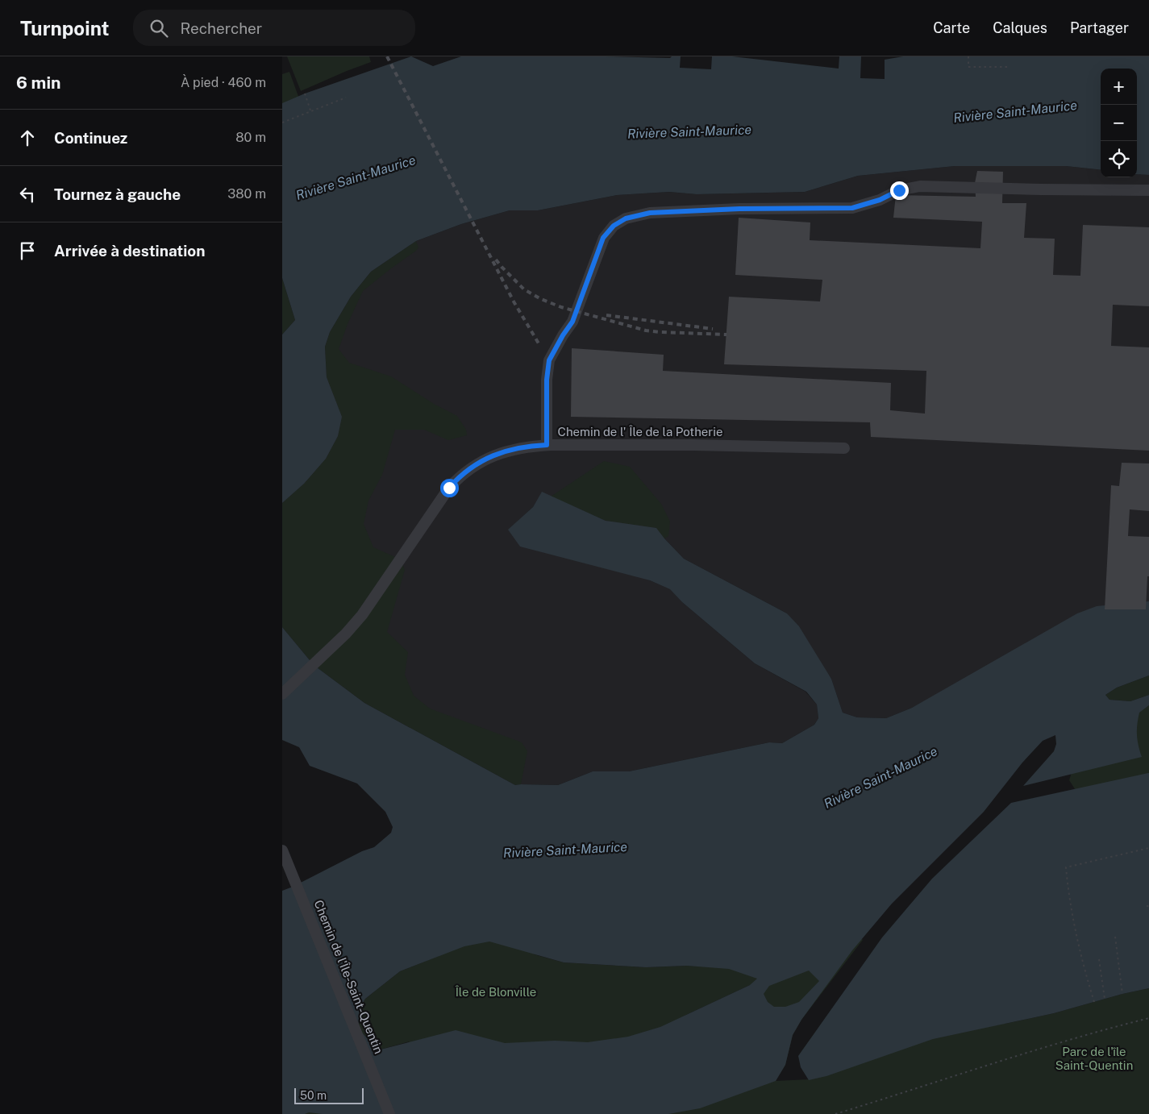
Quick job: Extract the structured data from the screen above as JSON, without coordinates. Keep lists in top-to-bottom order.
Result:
{
  "streets": {
    "street": ["Chemin de l' Île de la Potherie", "Chemin de l'Île-Saint-Quentin"]
  },
  "water": ["Rivière Saint-Maurice"],
  "parks": ["Île de Blonville", "Parc de l'île Saint-Quentin"],
  "scale_bar": "50 m",
  "page": {
    "header": "Turnpoint",
    "search": "Rechercher",
    "nav": ["Carte", "Calques", "Partager"],
    "heading": ["6 min", "À pied · 460 m"],
    "map_buttons": ["+", "−"],
    "list": [
      ["Continuez", "80 m"],
      ["Tournez à gauche", "380 m"],
      "Arrivée à destination"
    ],
    "scale": "50 m"
  }
}
